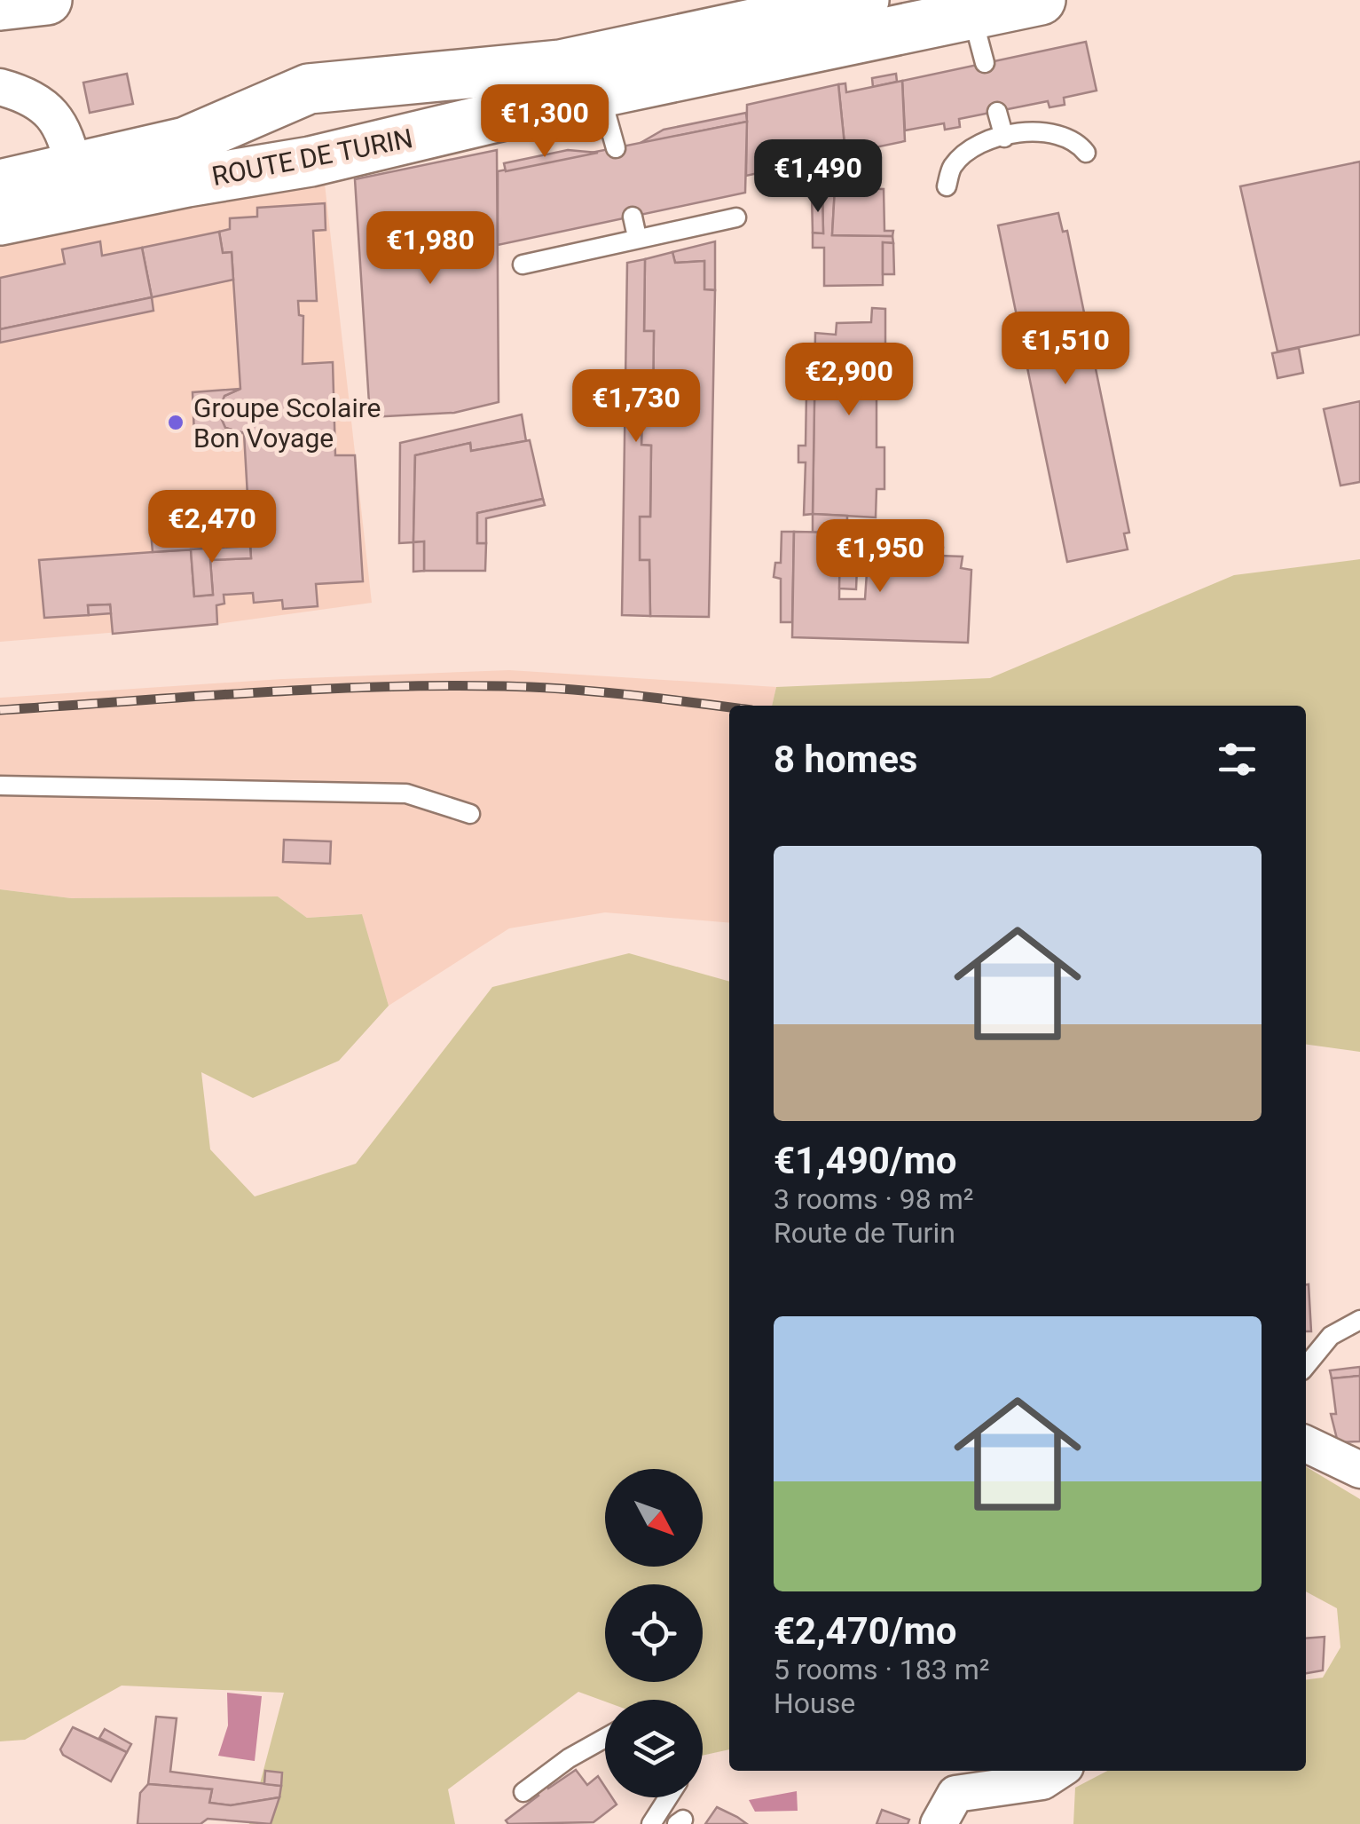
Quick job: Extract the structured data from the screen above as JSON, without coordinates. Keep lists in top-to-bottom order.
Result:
{
  "streets": {
    "main road": ["ROUTE DE TURIN"]
  },
  "places": ["Groupe Scolaire Bon Voyage"],
  "north": "bottom right",
  "page": {
    "price": [
      "€1,300",
      "€1,490",
      "€1,980",
      "€1,510",
      "€2,900",
      "€1,730",
      "€2,470",
      "€1,950"
    ],
    "heading": "8 homes",
    "list": [
      {
        "name": "€1,490/mo",
        "note": "3 rooms · 98 m² · Route de Turin"
      },
      {
        "name": "€2,470/mo",
        "note": "5 rooms · 183 m² · House"
      }
    ]
  }
}
